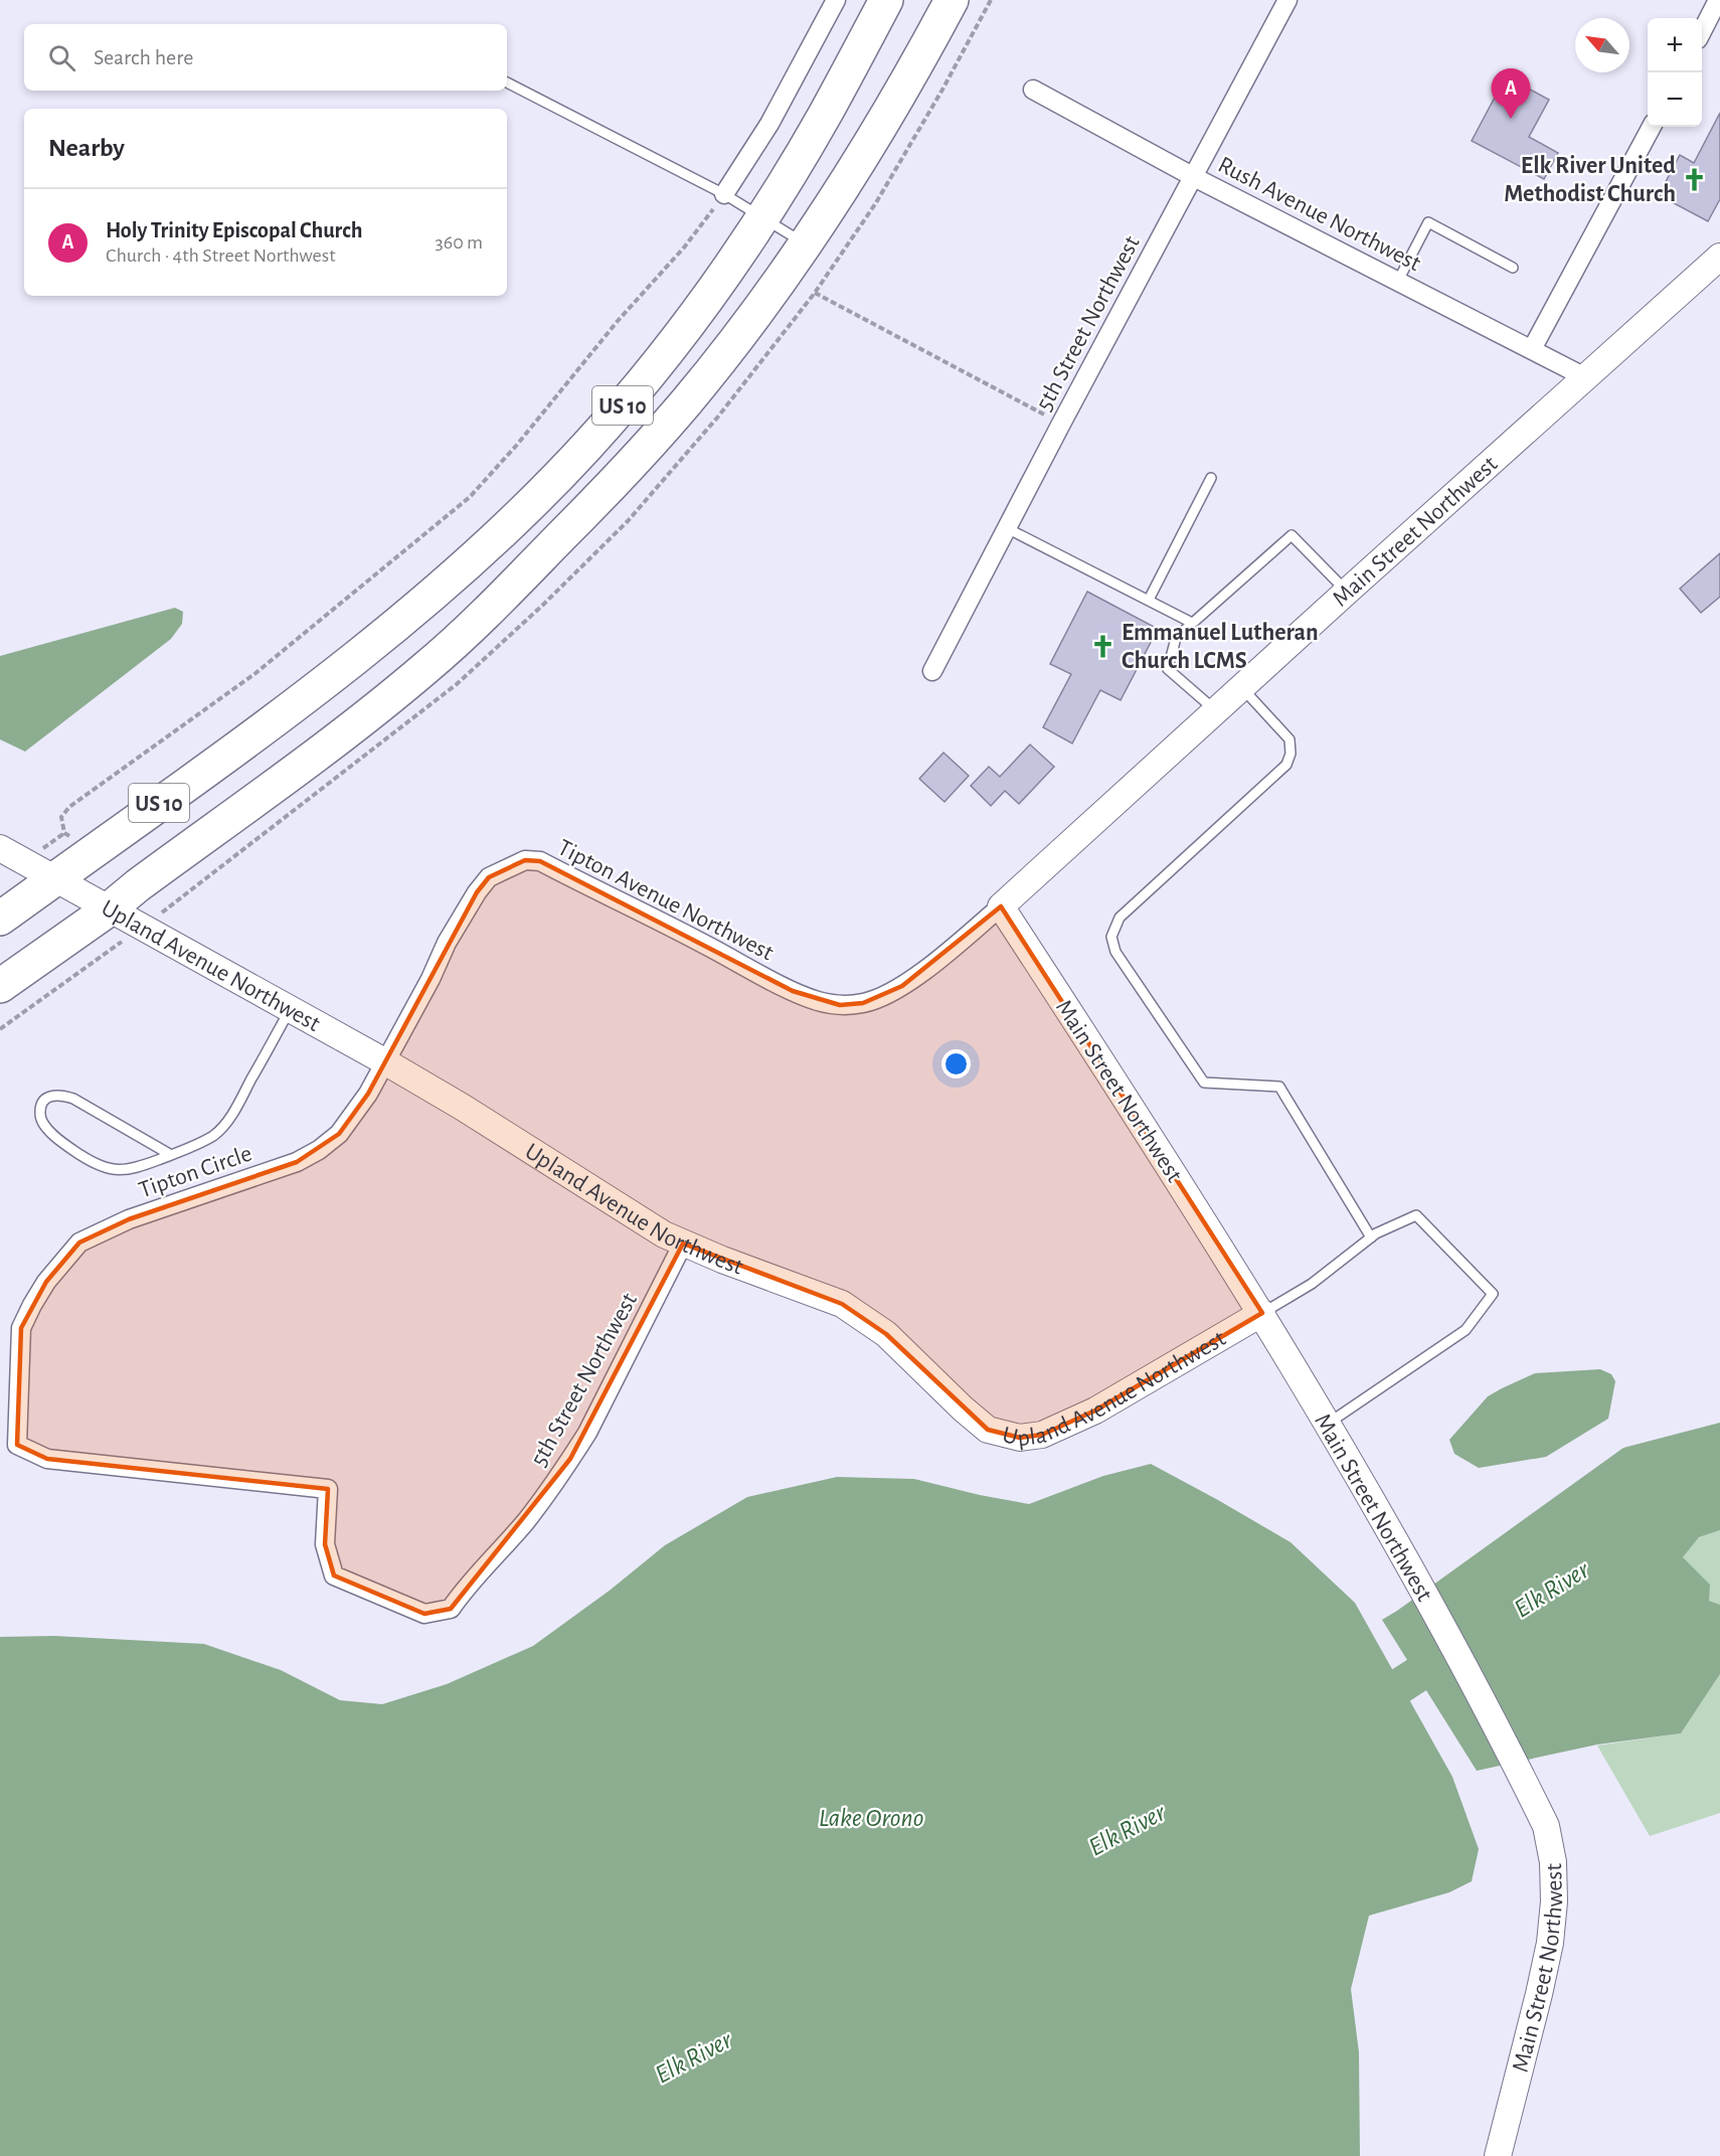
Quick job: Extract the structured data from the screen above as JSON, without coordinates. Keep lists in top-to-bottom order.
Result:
{
  "streets": {
    "highway": ["US 10"],
    "street": [
      "Rush Avenue Northwest",
      "5th Street Northwest",
      "Main Street Northwest",
      "Tipton Avenue Northwest",
      "Upland Avenue Northwest",
      "Tipton Circle"
    ]
  },
  "crossings": [
    ["Rush Avenue Northwest", "5th Street Northwest"],
    ["Rush Avenue Northwest", "Main Street Northwest"],
    ["5th Street Northwest", "Upland Avenue Northwest"],
    ["5th Street Northwest", "Tipton Circle"],
    ["US 10", "Upland Avenue Northwest"],
    ["Main Street Northwest", "Tipton Avenue Northwest"],
    ["Main Street Northwest", "Upland Avenue Northwest"],
    ["Tipton Avenue Northwest", "Upland Avenue Northwest"],
    ["Tipton Avenue Northwest", "Tipton Circle"],
    ["Upland Avenue Northwest", "Tipton Circle"]
  ],
  "water": ["Elk River", "Lake Orono"],
  "places": {
    "church": ["Elk River United Methodist Church", "Emmanuel Lutheran Church LCMS"]
  },
  "north": "top left",
  "page": {
    "map_buttons": ["+", "−"],
    "search": "Search here",
    "pins": "A",
    "heading": "Nearby",
    "list": [
      {
        "mark": "A",
        "name": "Holy Trinity Episcopal Church",
        "note": "Church · 4th Street Northwest",
        "value": "360 m"
      }
    ]
  }
}
